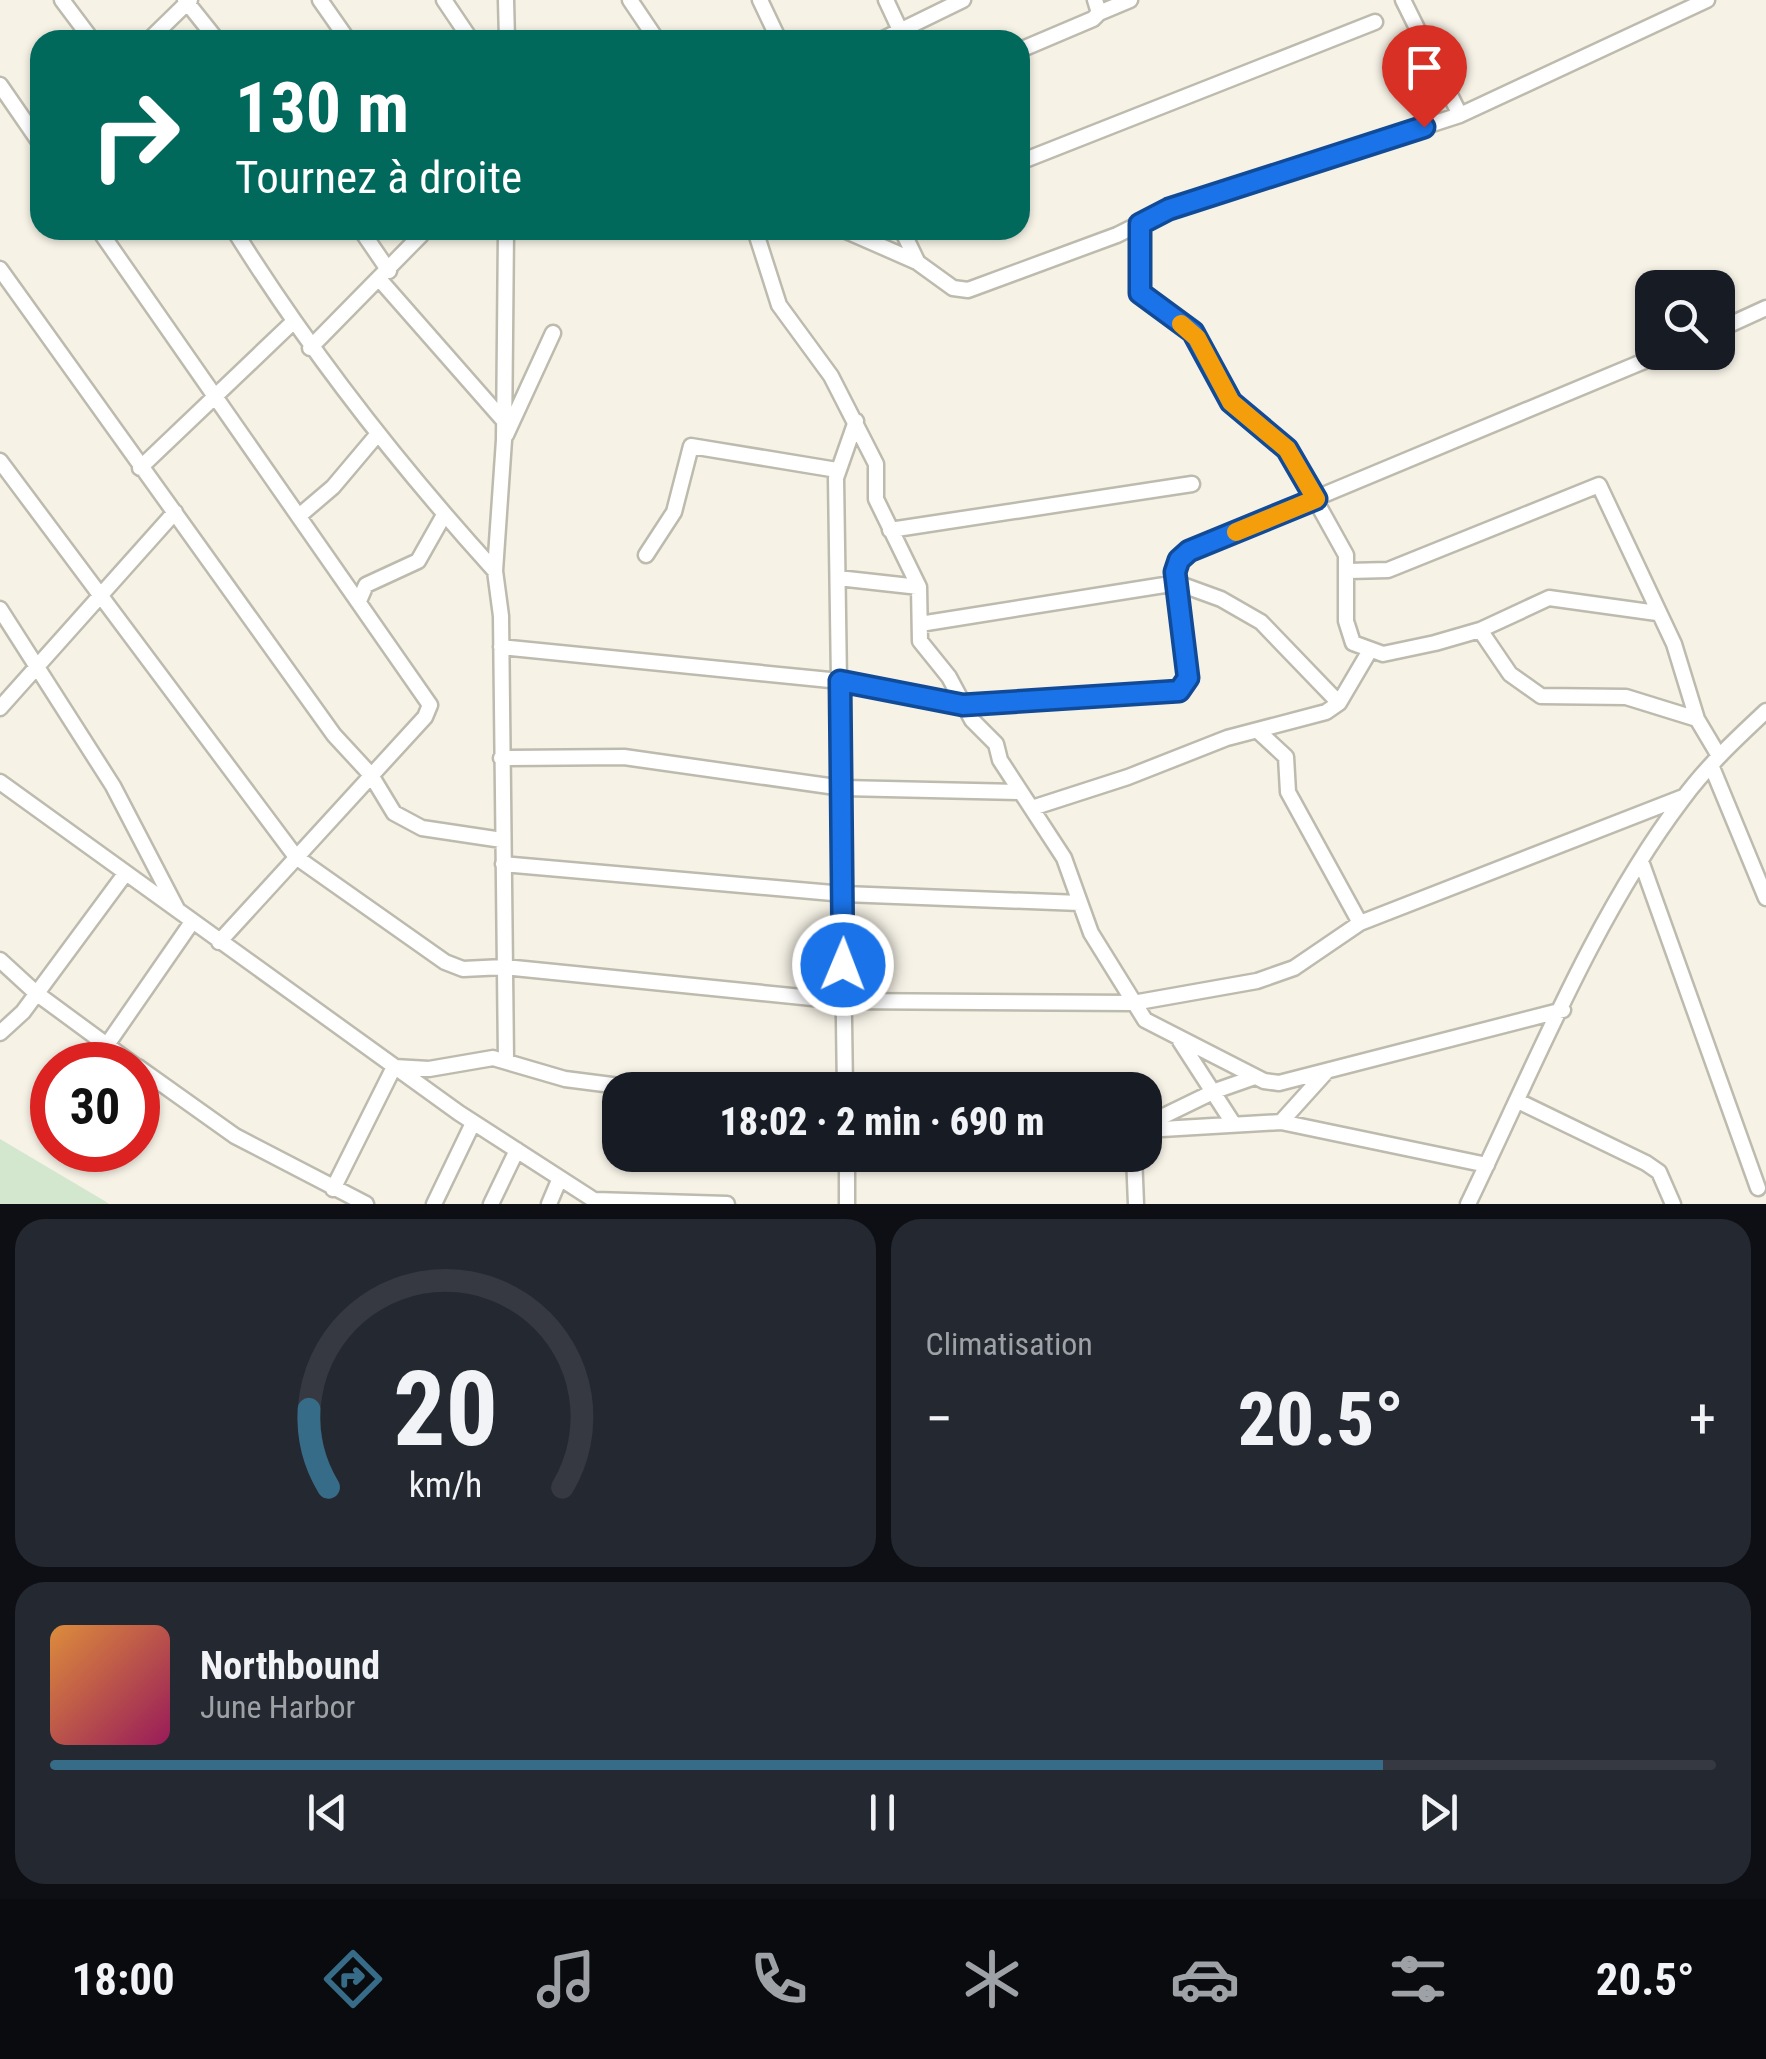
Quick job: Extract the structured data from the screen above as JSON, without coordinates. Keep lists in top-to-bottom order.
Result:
{
  "page": {
    "turn": ["130 m", "Tournez à droite"],
    "limit": "30",
    "trip": "18:02 · 2 min · 690 m",
    "tile": "Climatisation",
    "heat": ["−", "20.5°", "+"],
    "song": ["Northbound", "June Harbor"],
    "tabs": ["18:00", "20.5°"],
    "gauge": ["20", "km/h"]
  }
}
